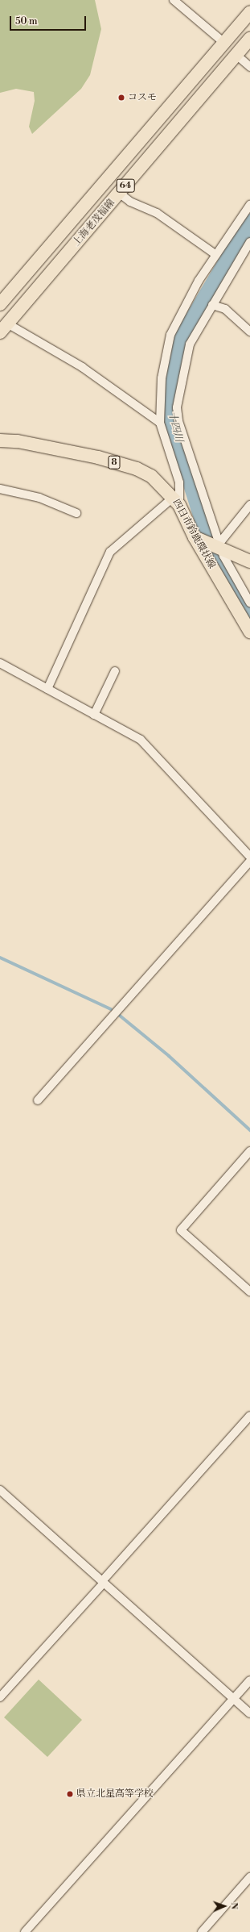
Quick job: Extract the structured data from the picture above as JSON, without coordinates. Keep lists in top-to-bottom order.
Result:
{
  "streets": {
    "main road": [
      "64",
      "上海老茂福線",
      "8",
      "四日市鈴鹿環状線"
    ]
  },
  "water": ["十四川"],
  "places": ["コスモ", "県立北星高等学校"],
  "scale_bar": "50 m",
  "north": "right"
}
